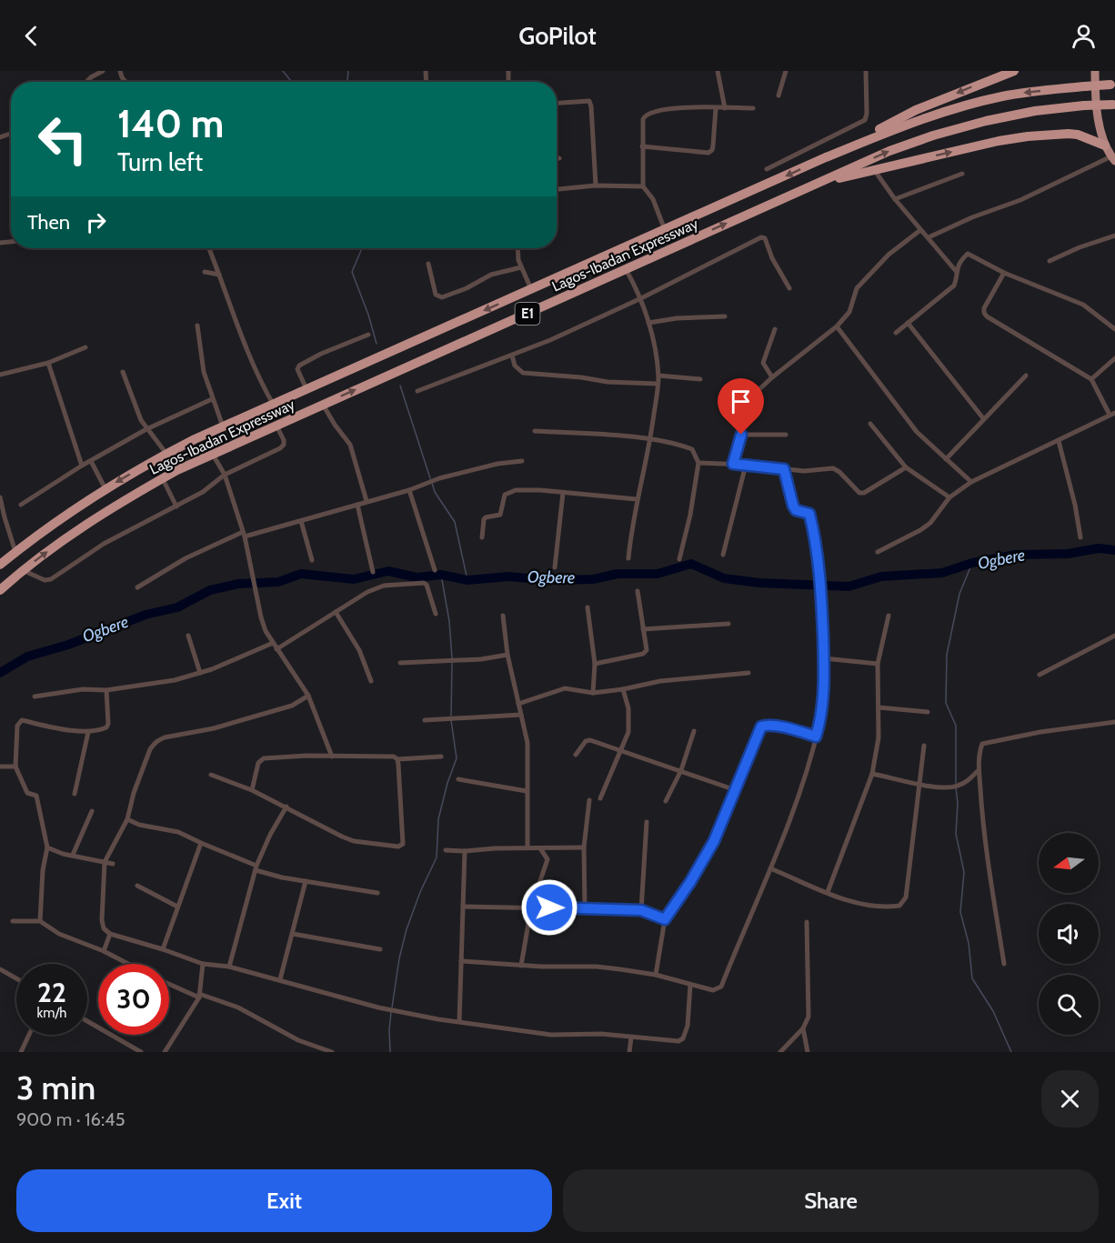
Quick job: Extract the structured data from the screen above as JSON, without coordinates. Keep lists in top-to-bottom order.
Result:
{
  "streets": {
    "highway": ["Lagos-Ibadan Expressway", "E1"]
  },
  "water": ["Ogbere"],
  "north": "left",
  "page": {
    "header": "GoPilot",
    "turn": ["140 m", "Turn left"],
    "then": "Then",
    "speed": "22 km/h",
    "limit": "30",
    "heading": ["3 min", "900 m · 16:45"],
    "buttons": ["Exit", "Share"]
  }
}
